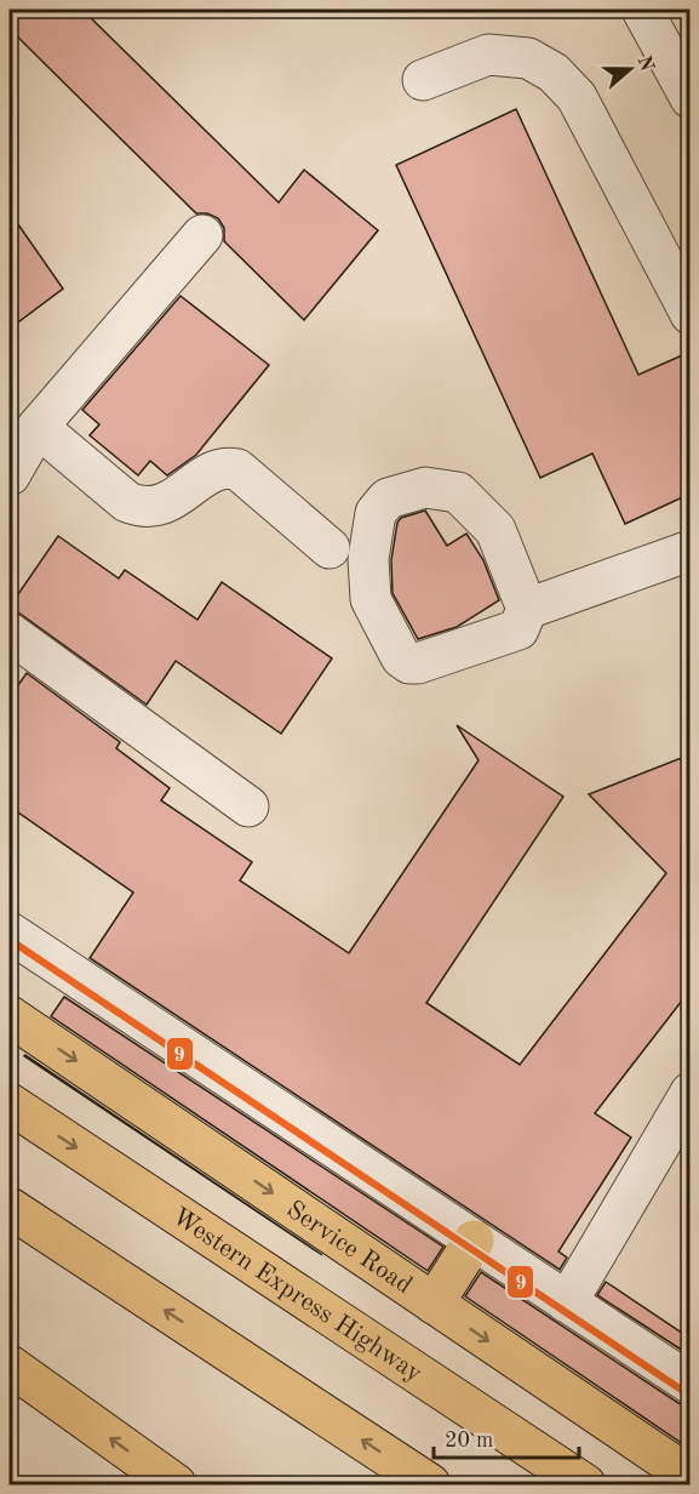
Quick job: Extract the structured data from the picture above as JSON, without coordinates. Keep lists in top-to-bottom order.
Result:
{
  "streets": {
    "main road": ["Service Road", "Western Express Highway"]
  },
  "lines": ["transit line 9"],
  "scale_bar": "20 m",
  "north": "right"
}
